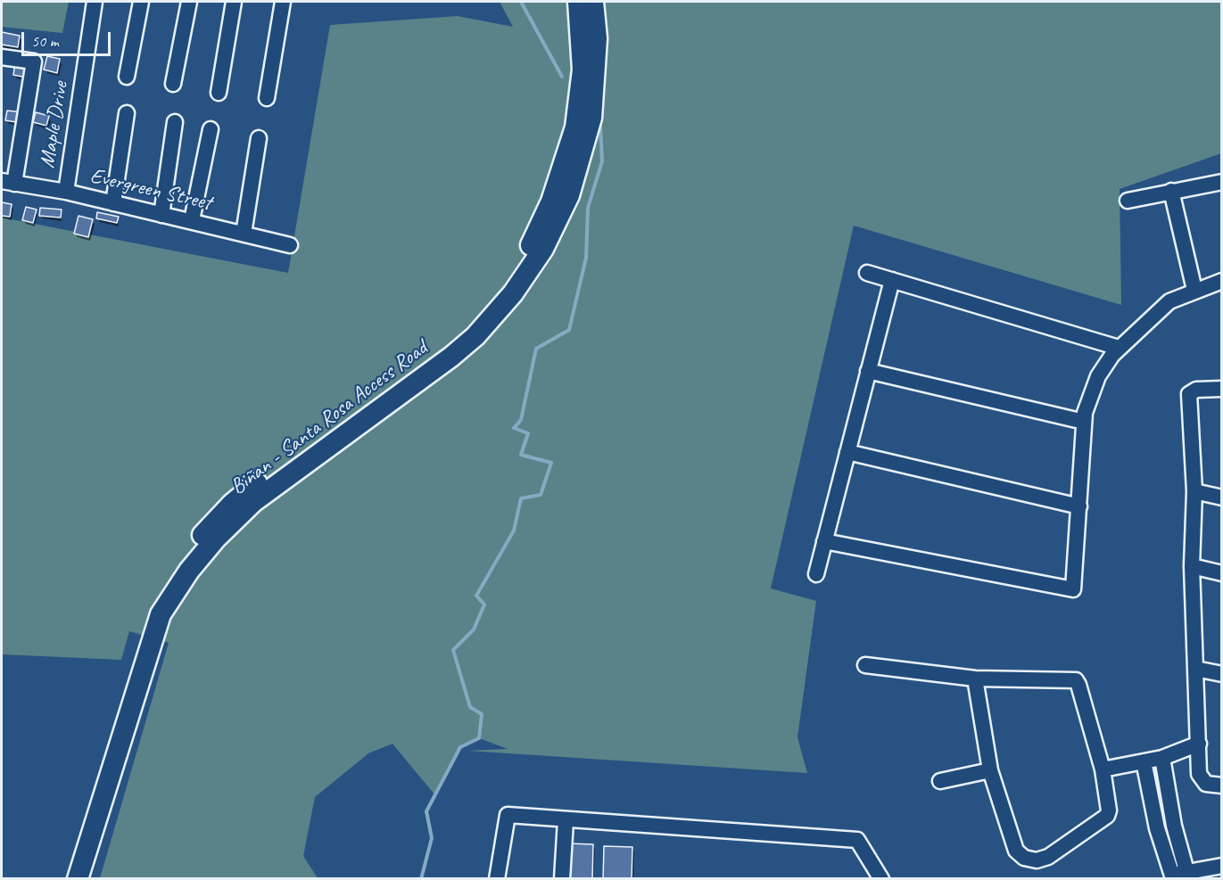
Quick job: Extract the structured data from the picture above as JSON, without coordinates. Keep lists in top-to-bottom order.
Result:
{
  "streets": {
    "main road": ["Biñan - Santa Rosa Access Road"],
    "street": ["Maple Drive", "Evergreen Street"]
  },
  "crossings": [
    ["Maple Drive", "Evergreen Street"]
  ],
  "scale_bar": "50 m"
}
